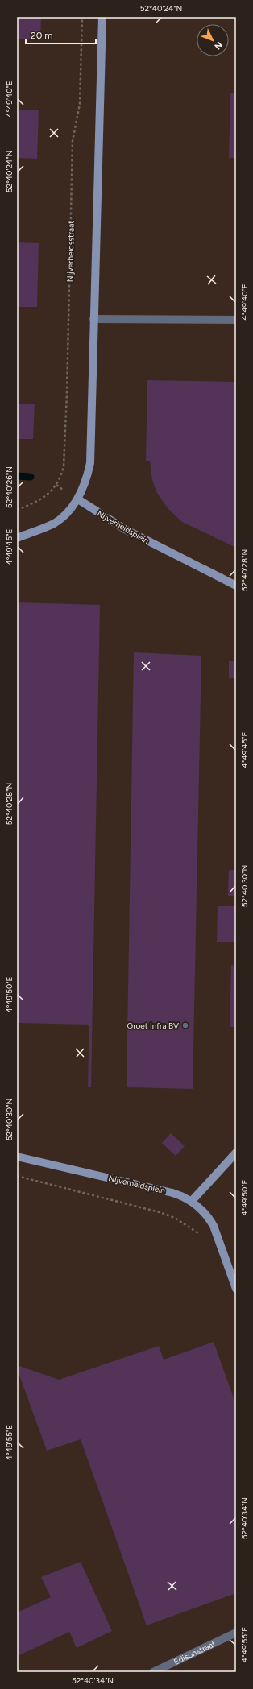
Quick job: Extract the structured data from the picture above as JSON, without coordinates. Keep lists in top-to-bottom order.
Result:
{
  "streets": {
    "street": ["Nijverheidsplein", "Edisonstraat"],
    "path": ["Nijverheidsstraat"]
  },
  "places": ["Groet Infra BV"],
  "scale_bar": "20 m",
  "north": "bottom right",
  "coordinates": [
    "52°40'24\"N",
    "4°49'40\"E",
    "52°40'26\"N",
    "4°49'45\"E",
    "52°40'28\"N",
    "52°40'30\"N",
    "4°49'50\"E",
    "4°49'55\"E",
    "52°40'34\"N"
  ]
}
